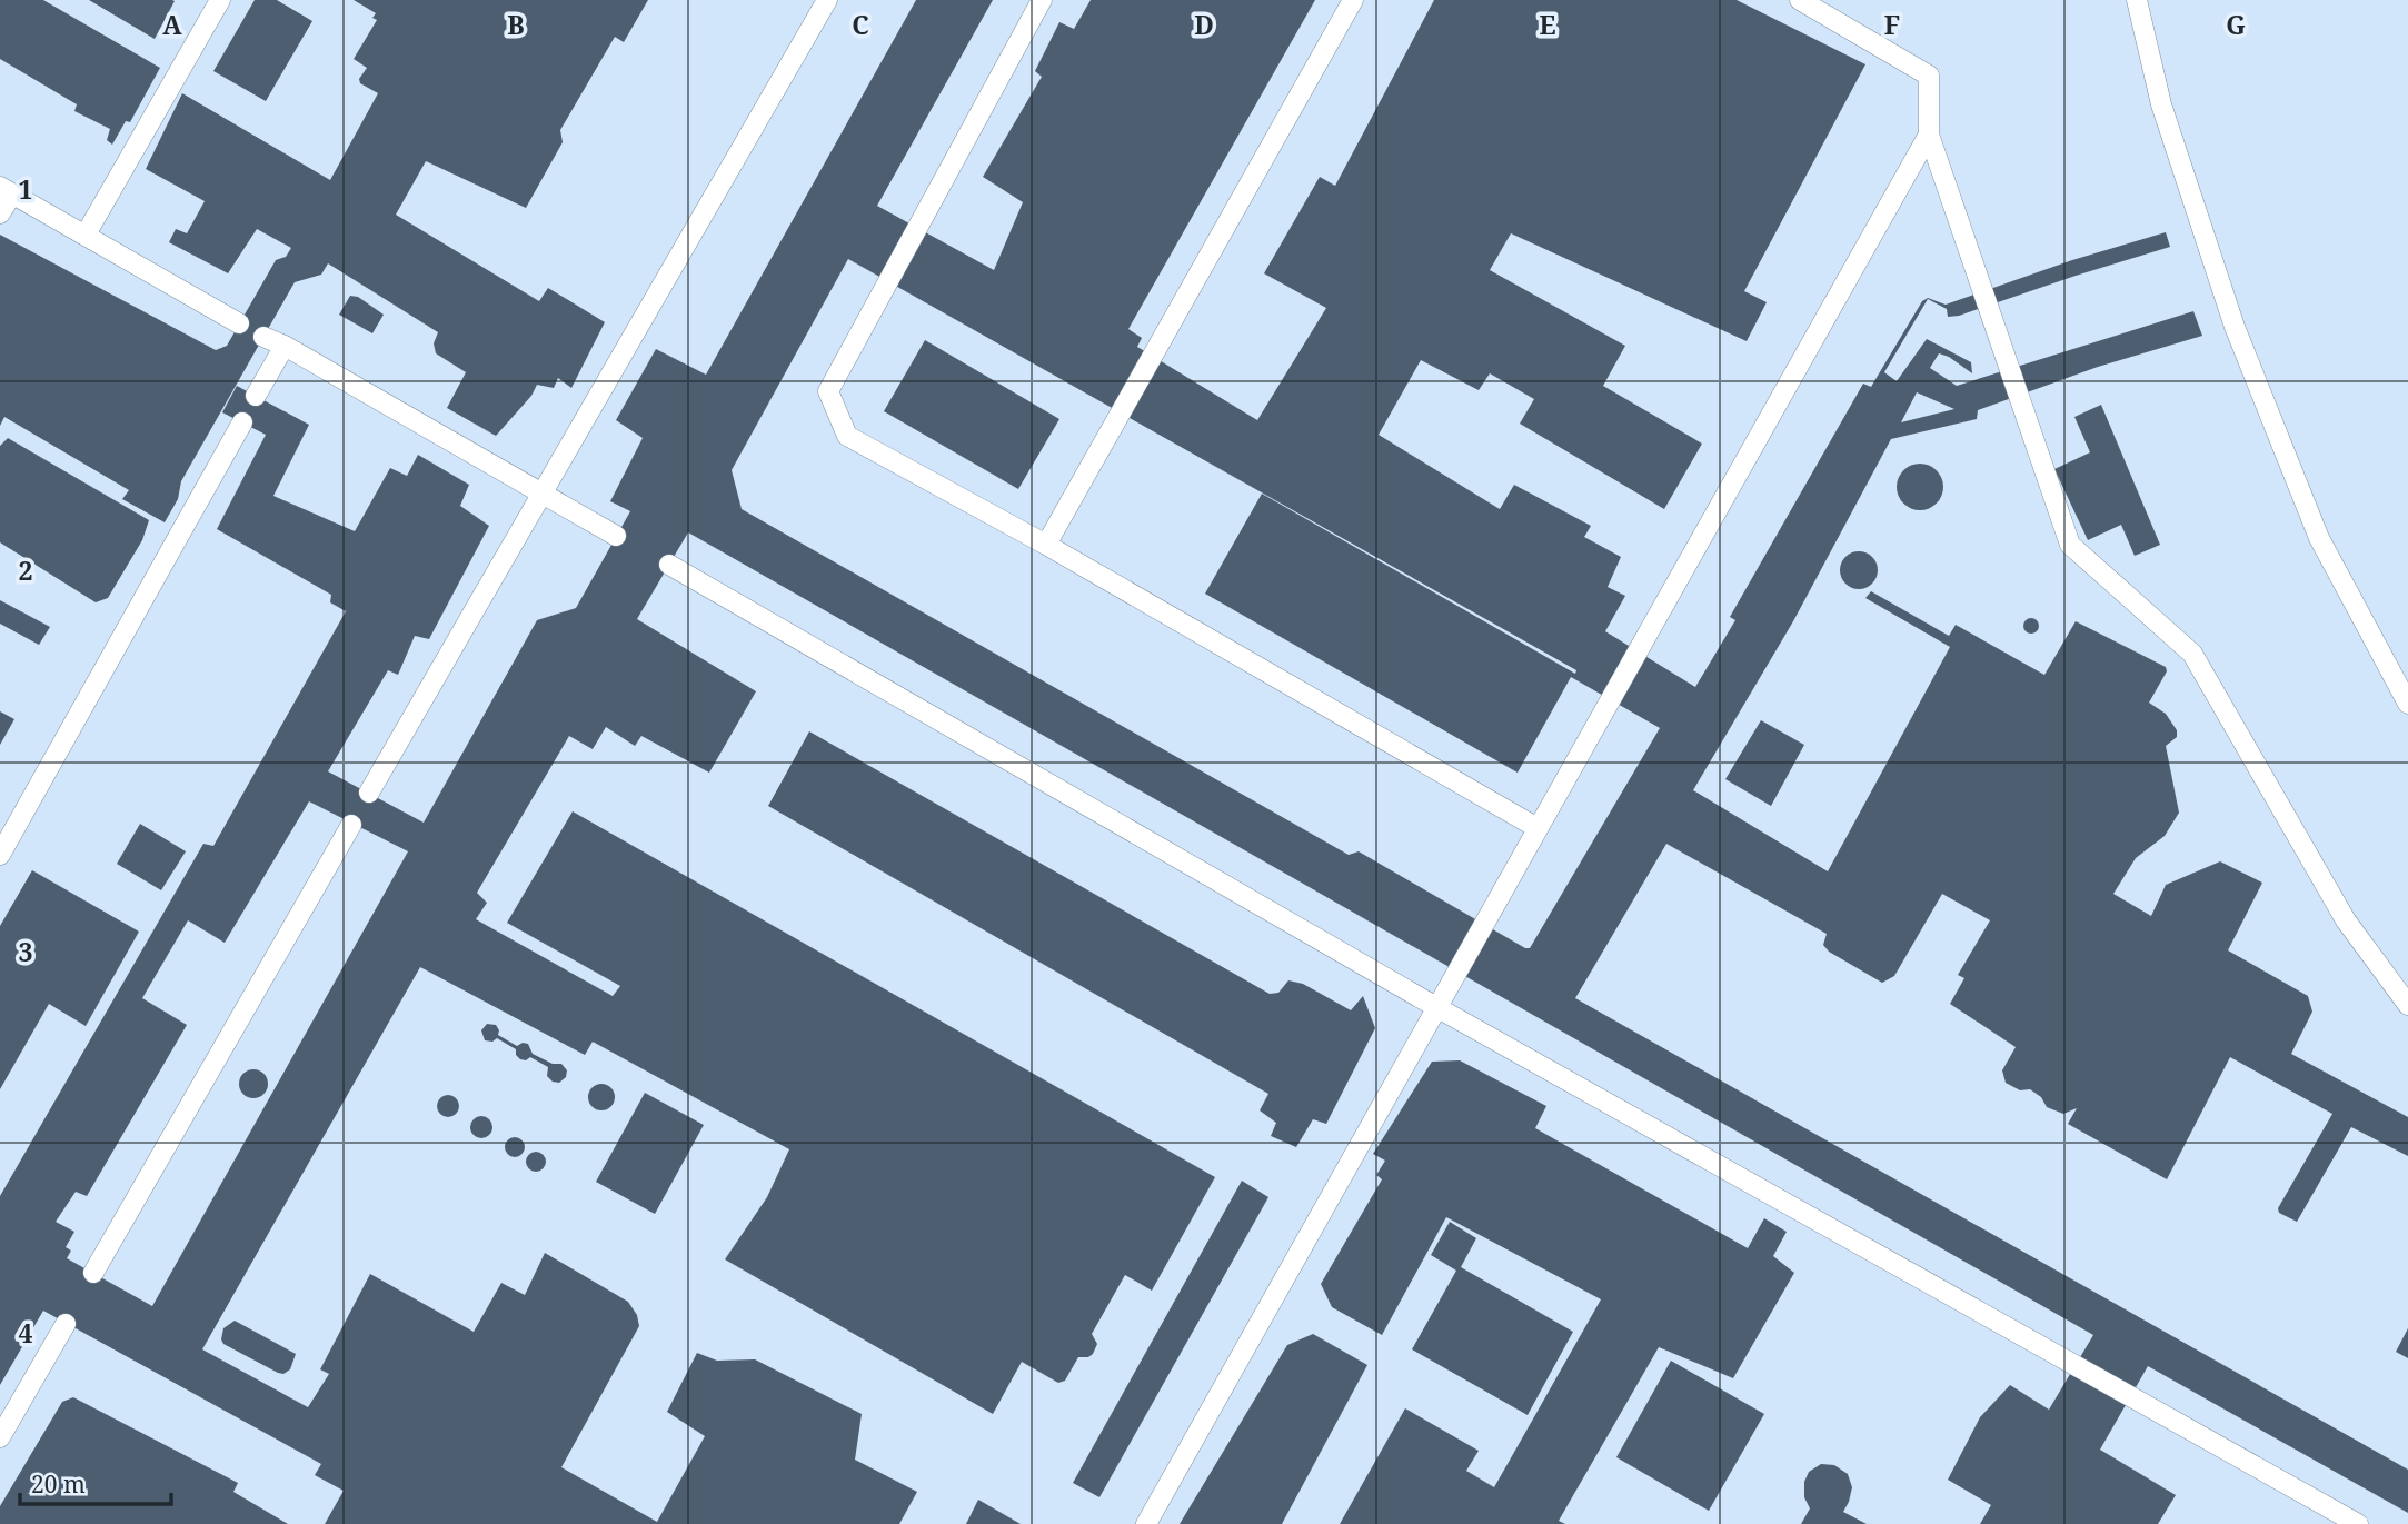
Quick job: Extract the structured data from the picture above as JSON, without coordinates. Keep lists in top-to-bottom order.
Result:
{
  "scale_bar": "20 m",
  "grid": {
    "columns": [
      "A",
      "B",
      "C",
      "D",
      "E",
      "F",
      "G"
    ],
    "rows": [
      "1",
      "2",
      "3",
      "4"
    ]
  }
}
